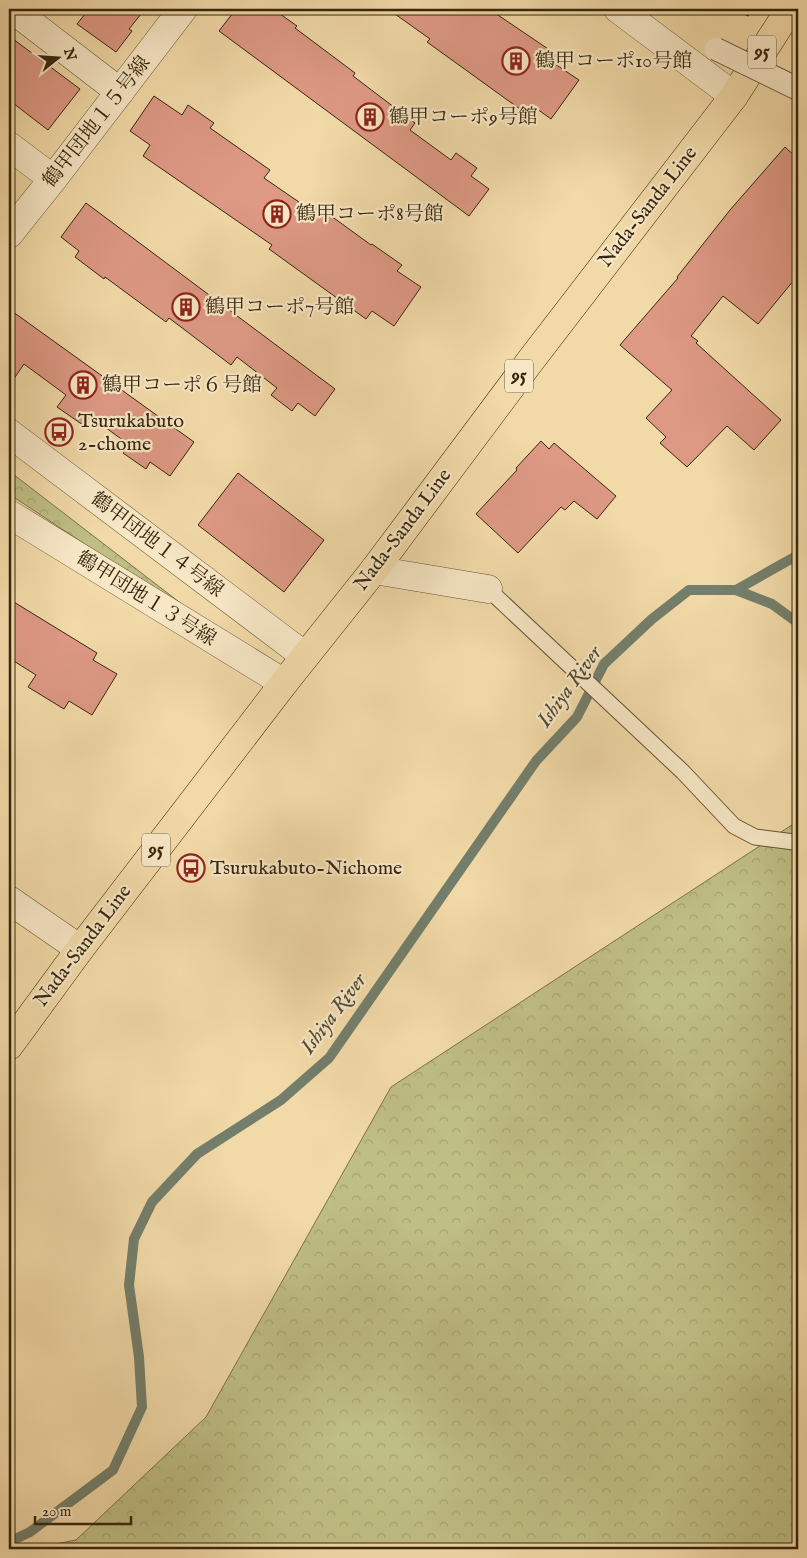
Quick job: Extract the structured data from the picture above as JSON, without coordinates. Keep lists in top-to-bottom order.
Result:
{
  "streets": {
    "main road": ["95", "Nada-Sanda Line"],
    "street": ["鶴甲団地１５号線", "鶴甲団地１４号線", "鶴甲団地１３号線"]
  },
  "crossings": [
    ["Nada-Sanda Line", "鶴甲団地１４号線"],
    ["Nada-Sanda Line", "鶴甲団地１３号線"]
  ],
  "water": ["Ishiya River"],
  "places": {
    "building": [
      "鶴甲コーポ10号館",
      "鶴甲コーポ9号館",
      "鶴甲コーポ8号館",
      "鶴甲コーポ7号館",
      "鶴甲コーポ６号館"
    ],
    "bus stop": ["Tsurukabuto 2-chome", "Tsurukabuto-Nichome"]
  },
  "scale_bar": "20 m",
  "north": "right"
}
